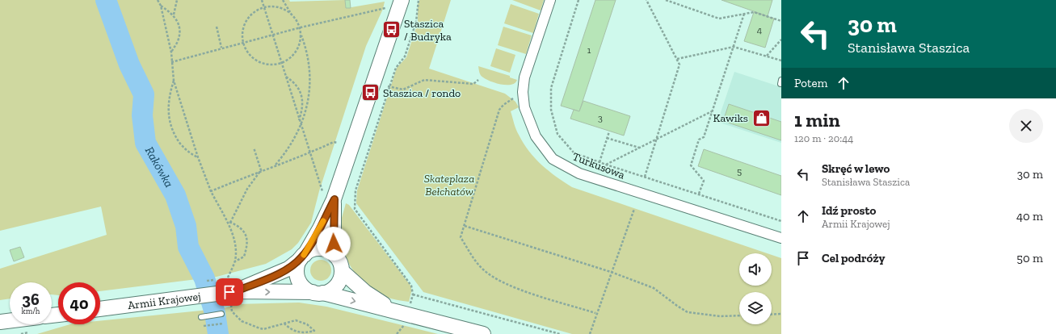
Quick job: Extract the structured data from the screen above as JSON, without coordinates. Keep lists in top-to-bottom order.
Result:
{
  "streets": {
    "street": ["Turkusowa", "Armii Krajowej"]
  },
  "water": ["Rakówka"],
  "parks": ["Skateplaza Bełchatów"],
  "places": {
    "bus stop": ["Staszica / Budryka", "Staszica / rondo"],
    "shop": ["Kawiks"]
  },
  "house_numbers": [
    "4",
    "1",
    "3",
    "5"
  ],
  "page": {
    "turn": ["30 m", "Stanisława Staszica"],
    "then": "Potem",
    "heading": ["1 min", "120 m · 20:44"],
    "list": [
      {
        "name": "Skręć w lewo",
        "note": "Stanisława Staszica",
        "value": "30 m"
      },
      {
        "name": "Idź prosto",
        "note": "Armii Krajowej",
        "value": "40 m"
      },
      {
        "name": "Cel podróży",
        "value": "50 m"
      }
    ],
    "speed": "36 km/h",
    "limit": "40"
  }
}
